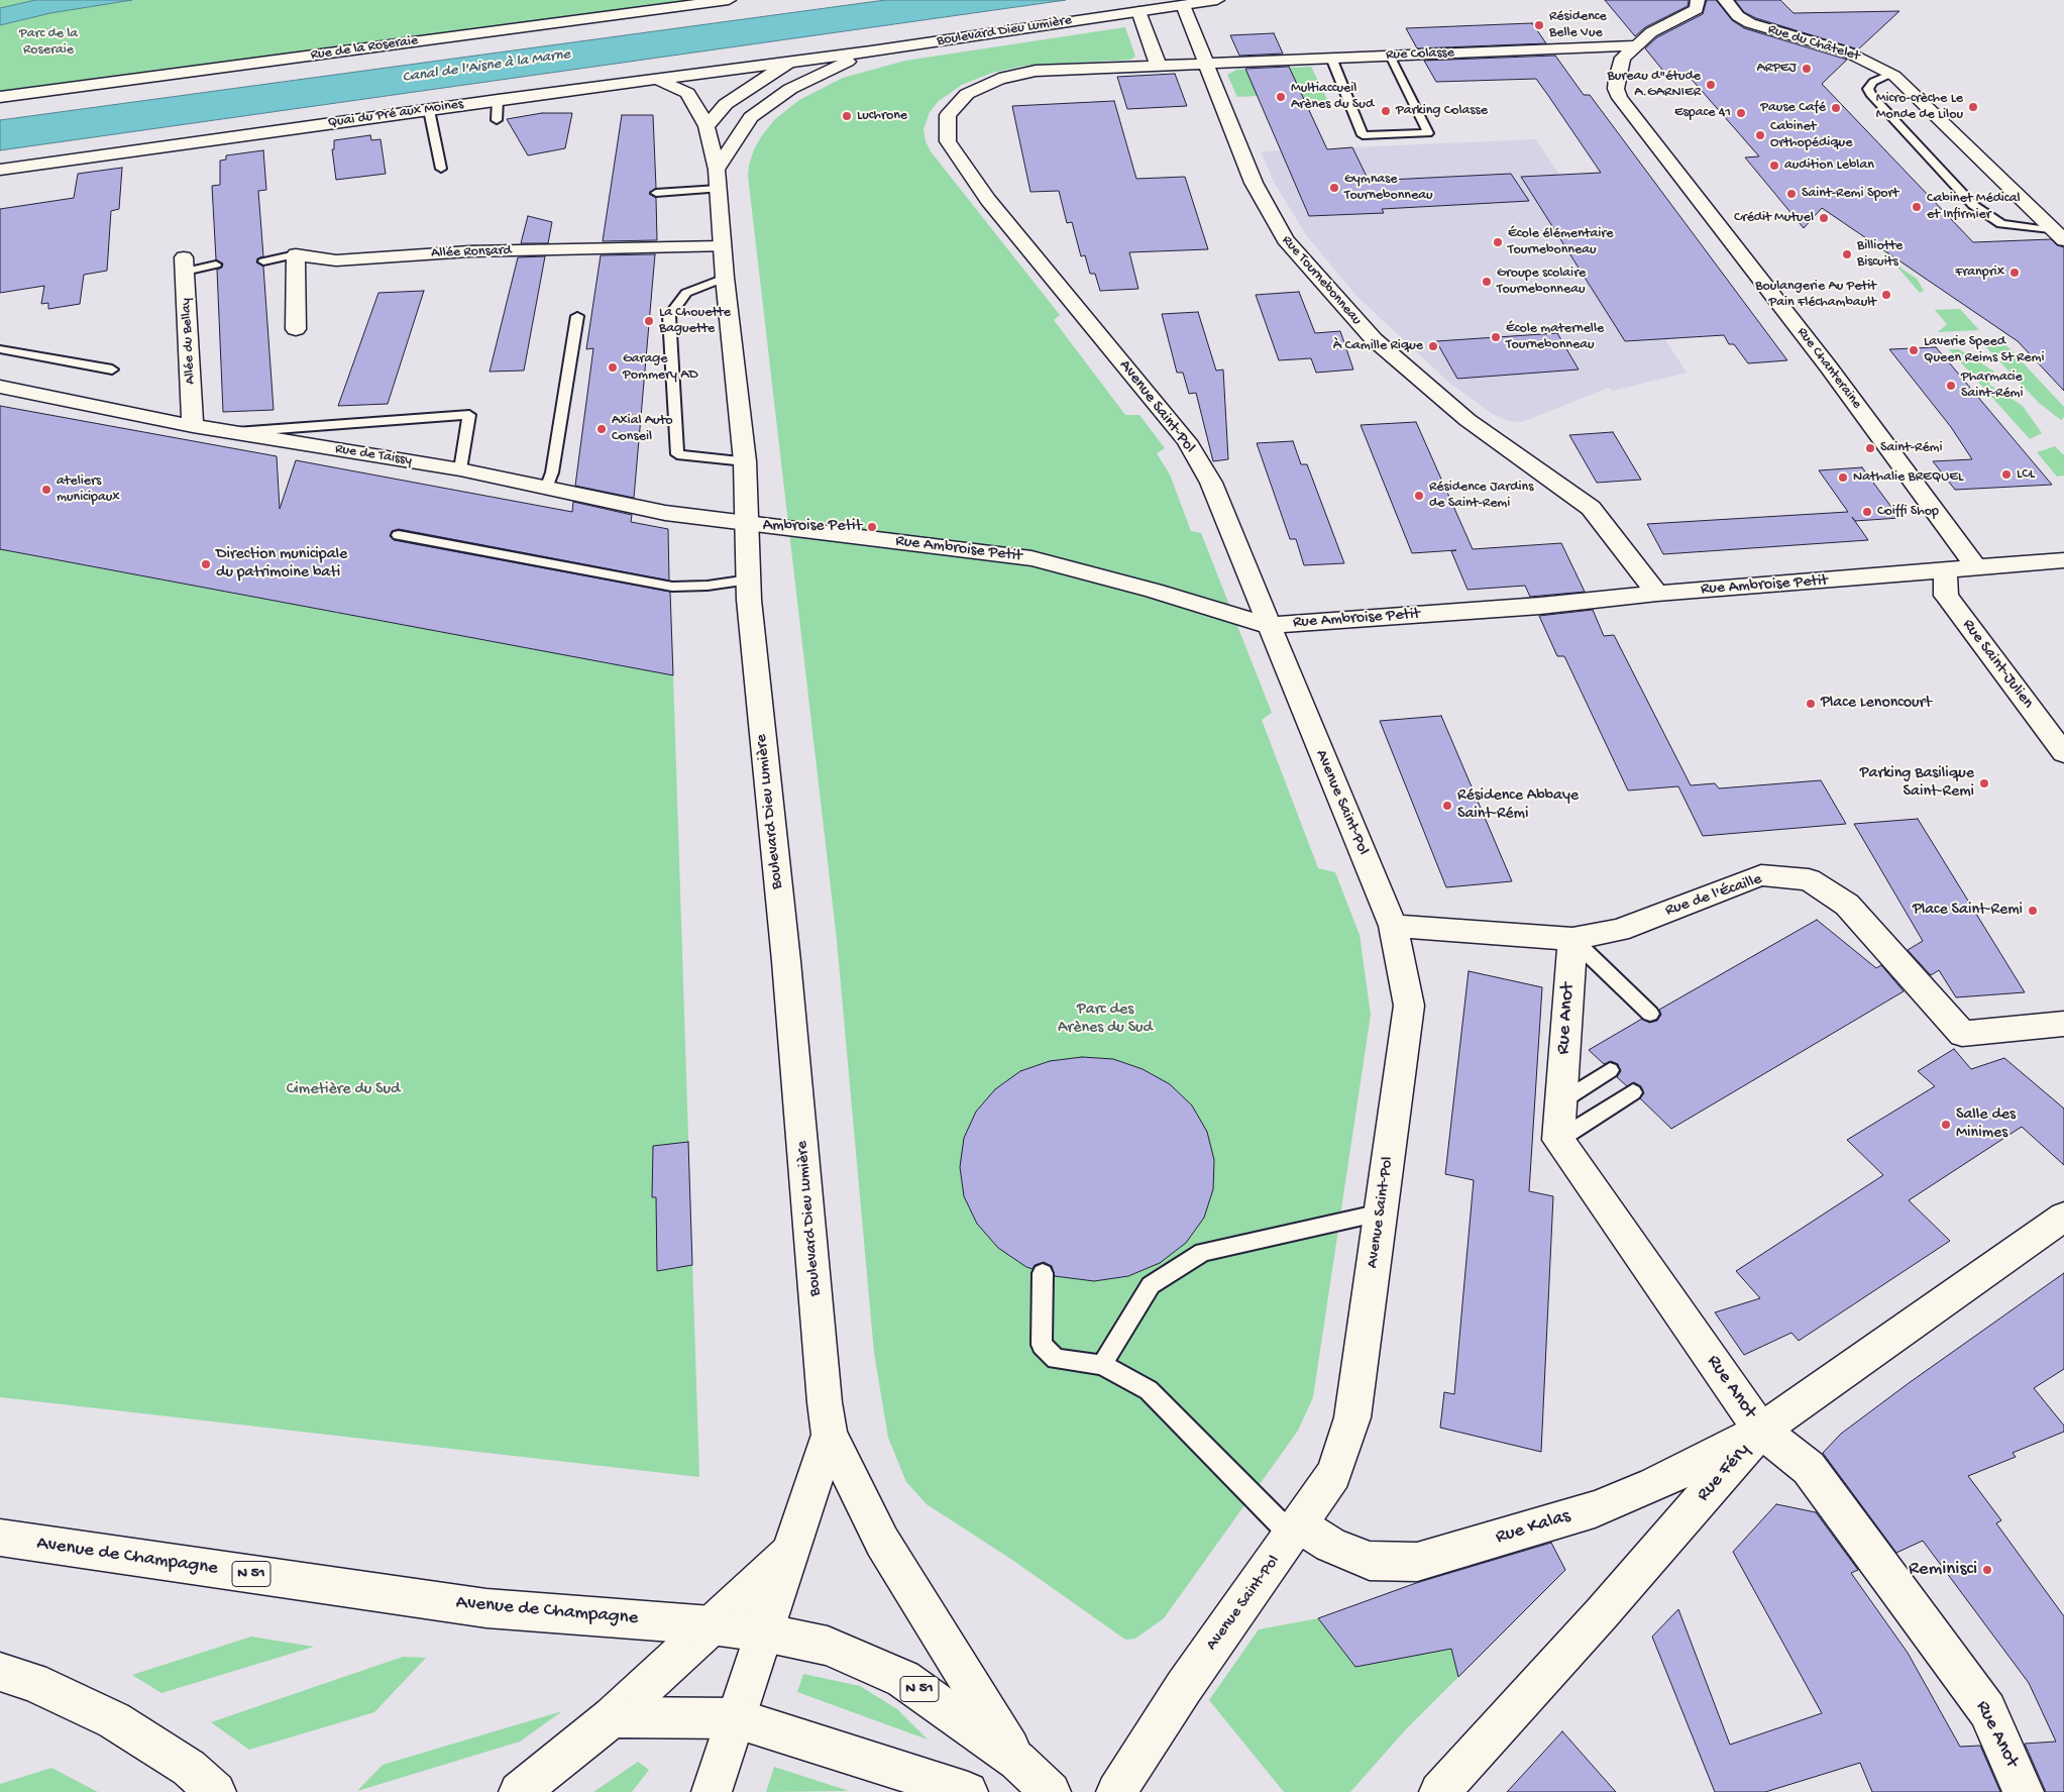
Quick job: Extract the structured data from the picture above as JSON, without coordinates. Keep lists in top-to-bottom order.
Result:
{
  "streets": {
    "street": [
      "Boulevard Dieu Lumière",
      "Rue du Châtelet",
      "Rue de la Roseraie",
      "Rue Colasse",
      "Quai du Pré aux Moines",
      "Allée Ronsard",
      "Rue Tournebonneau",
      "Allée du Bellay",
      "Rue Chanteraine",
      "Avenue Saint-Pol",
      "Rue de Taissy",
      "Rue Ambroise Petit",
      "Rue Saint-Julien",
      "Rue de l'Écaille",
      "Rue Anot",
      "Rue Féry",
      "Rue Kalas",
      "Avenue de Champagne",
      "N 51"
    ]
  },
  "crossings": [
    ["Boulevard Dieu Lumière", "Quai du Pré aux Moines"],
    ["Boulevard Dieu Lumière", "Allée Ronsard"],
    ["Boulevard Dieu Lumière", "Rue Tournebonneau"],
    ["Boulevard Dieu Lumière", "Rue de Taissy"],
    ["Boulevard Dieu Lumière", "Rue Ambroise Petit"],
    ["Rue du Châtelet", "Rue Chanteraine"],
    ["Rue Colasse", "Rue Tournebonneau"],
    ["Rue Colasse", "Rue Chanteraine"],
    ["Rue Colasse", "Avenue Saint-Pol"],
    ["Rue Tournebonneau", "Avenue Saint-Pol"],
    ["Rue Tournebonneau", "Rue Ambroise Petit"],
    ["Allée du Bellay", "Rue de Taissy"],
    ["Rue Chanteraine", "Rue Ambroise Petit"],
    ["Avenue Saint-Pol", "Rue Ambroise Petit"],
    ["Avenue Saint-Pol", "Rue de l'Écaille"],
    ["Avenue Saint-Pol", "Rue Kalas"],
    ["Rue de Taissy", "Rue Ambroise Petit"],
    ["Rue Ambroise Petit", "Rue Saint-Julien"],
    ["Rue de l'Écaille", "Rue Anot"],
    ["Rue Anot", "Rue Féry"],
    ["Rue Anot", "Rue Kalas"],
    ["Rue Féry", "Rue Kalas"]
  ],
  "water": ["Canal de l'Aisne à la Marne"],
  "parks": ["Parc de la Roseraie", "Parc des Arènes du Sud", "Cimetière du Sud"],
  "places": [
    "Résidence Belle Vue",
    "ARPEJ",
    "Bureau d\"étude A.GARNIER",
    "Multiaccueil Arènes du Sud",
    "Micro-crèche Le Monde de Lilou",
    "Pause Café",
    "Parking Colasse",
    "Espace 41",
    "Luchrone",
    "Cabinet Orthopédique",
    "audition Leblan",
    "Gymnase Tournebonneau",
    "Saint-Remi Sport",
    "Cabinet Médical et Infirmier",
    "Crédit Mutuel",
    "École élémentaire Tournebonneau",
    "Billiotte Biscuits",
    "Franprix",
    "Groupe scolaire Tournebonneau",
    "Boulangerie Au Petit Pain Fléchambault",
    "La Chouette Baguette",
    "École maternelle Tournebonneau",
    "À Camille Rique",
    "Laverie Speed Queen Reims St Remi",
    "Garage Pommery AD",
    "Pharmacie Saint-Rémi",
    "Axial Auto Conseil",
    "Saint-Rémi",
    "LCL",
    "Nathalie BREQUEL",
    "ateliers municipaux",
    "Résidence Jardins de Saint-Remi",
    "Coiffi Shop",
    "Ambroise Petit",
    "Direction municipale du patrimoine bati",
    "Place Lenoncourt",
    "Parking Basilique Saint-Remi",
    "Résidence Abbaye Saint-Rémi",
    "Place Saint-Remi",
    "Salle des Minimes",
    "Reminisci"
  ]
}
